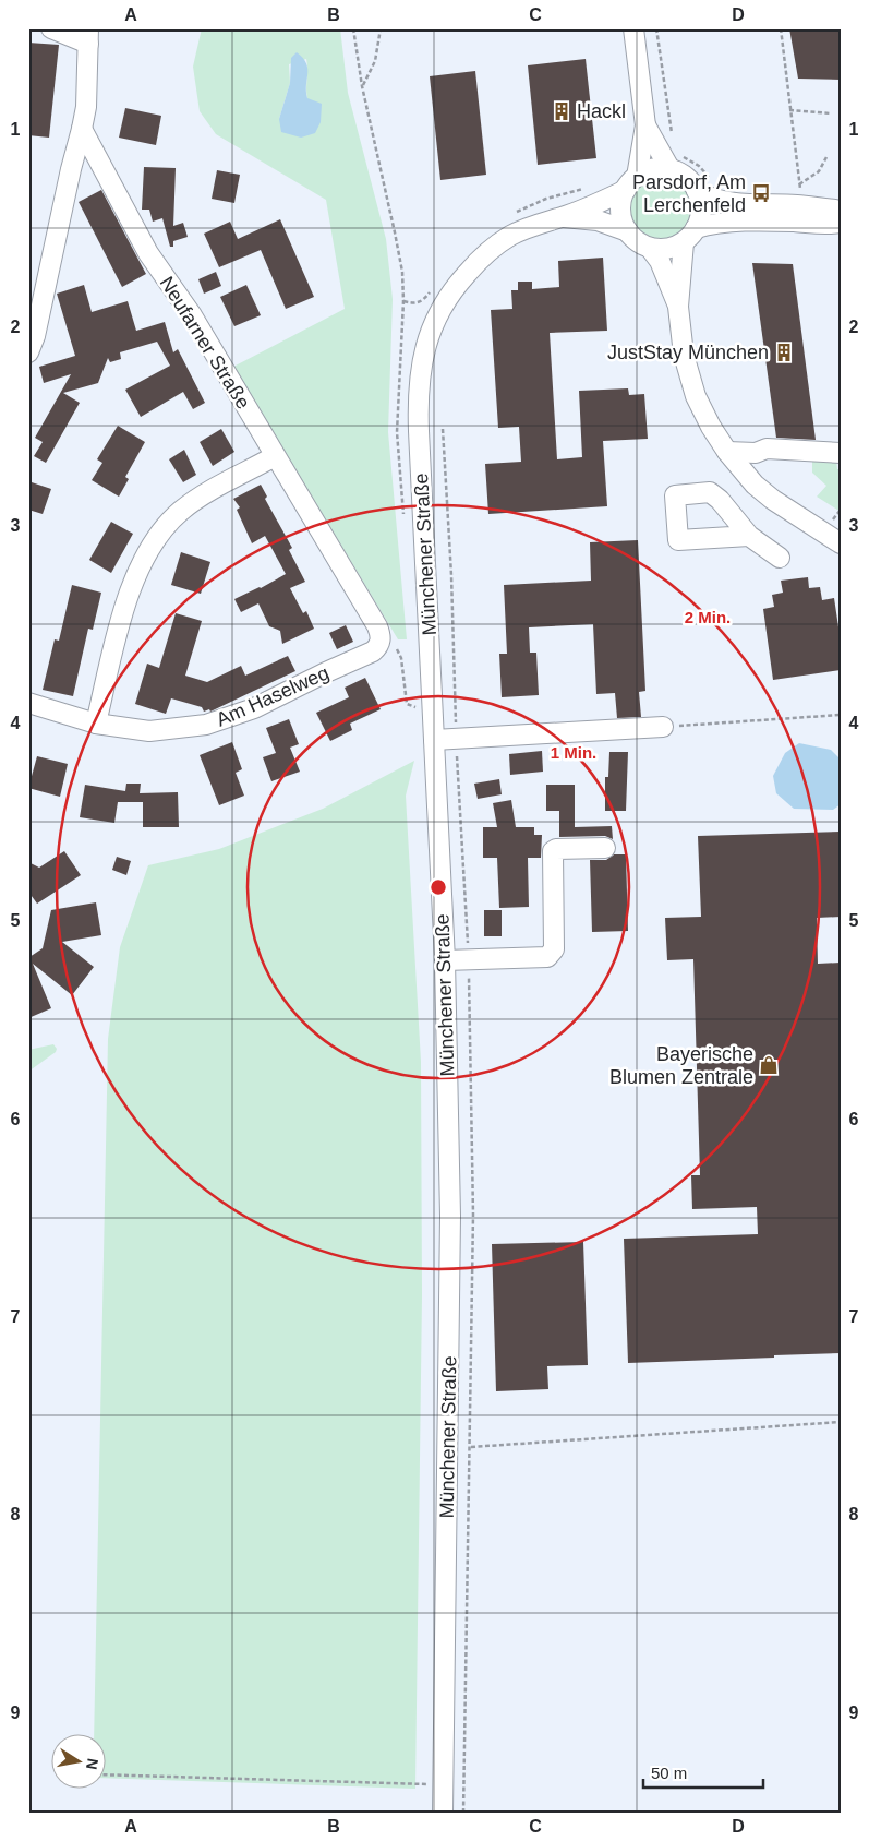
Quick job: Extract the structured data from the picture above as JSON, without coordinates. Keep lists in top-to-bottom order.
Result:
{
  "streets": {
    "street": ["Neufarner Straße", "Münchener Straße", "Am Haselweg"]
  },
  "crossings": [
    ["Neufarner Straße", "Am Haselweg"]
  ],
  "places": {
    "building": ["Hackl", "JustStay München"],
    "bus stop": ["Parsdorf, Am Lerchenfeld"],
    "shop": ["Bayerische Blumen Zentrale"]
  },
  "scale_bar": "50 m",
  "north": "right",
  "grid": {
    "columns": [
      "A",
      "B",
      "C",
      "D"
    ],
    "rows": [
      "1",
      "2",
      "3",
      "4",
      "5",
      "6",
      "7",
      "8",
      "9"
    ]
  },
  "rings": ["2 Min.", "1 Min."]
}
